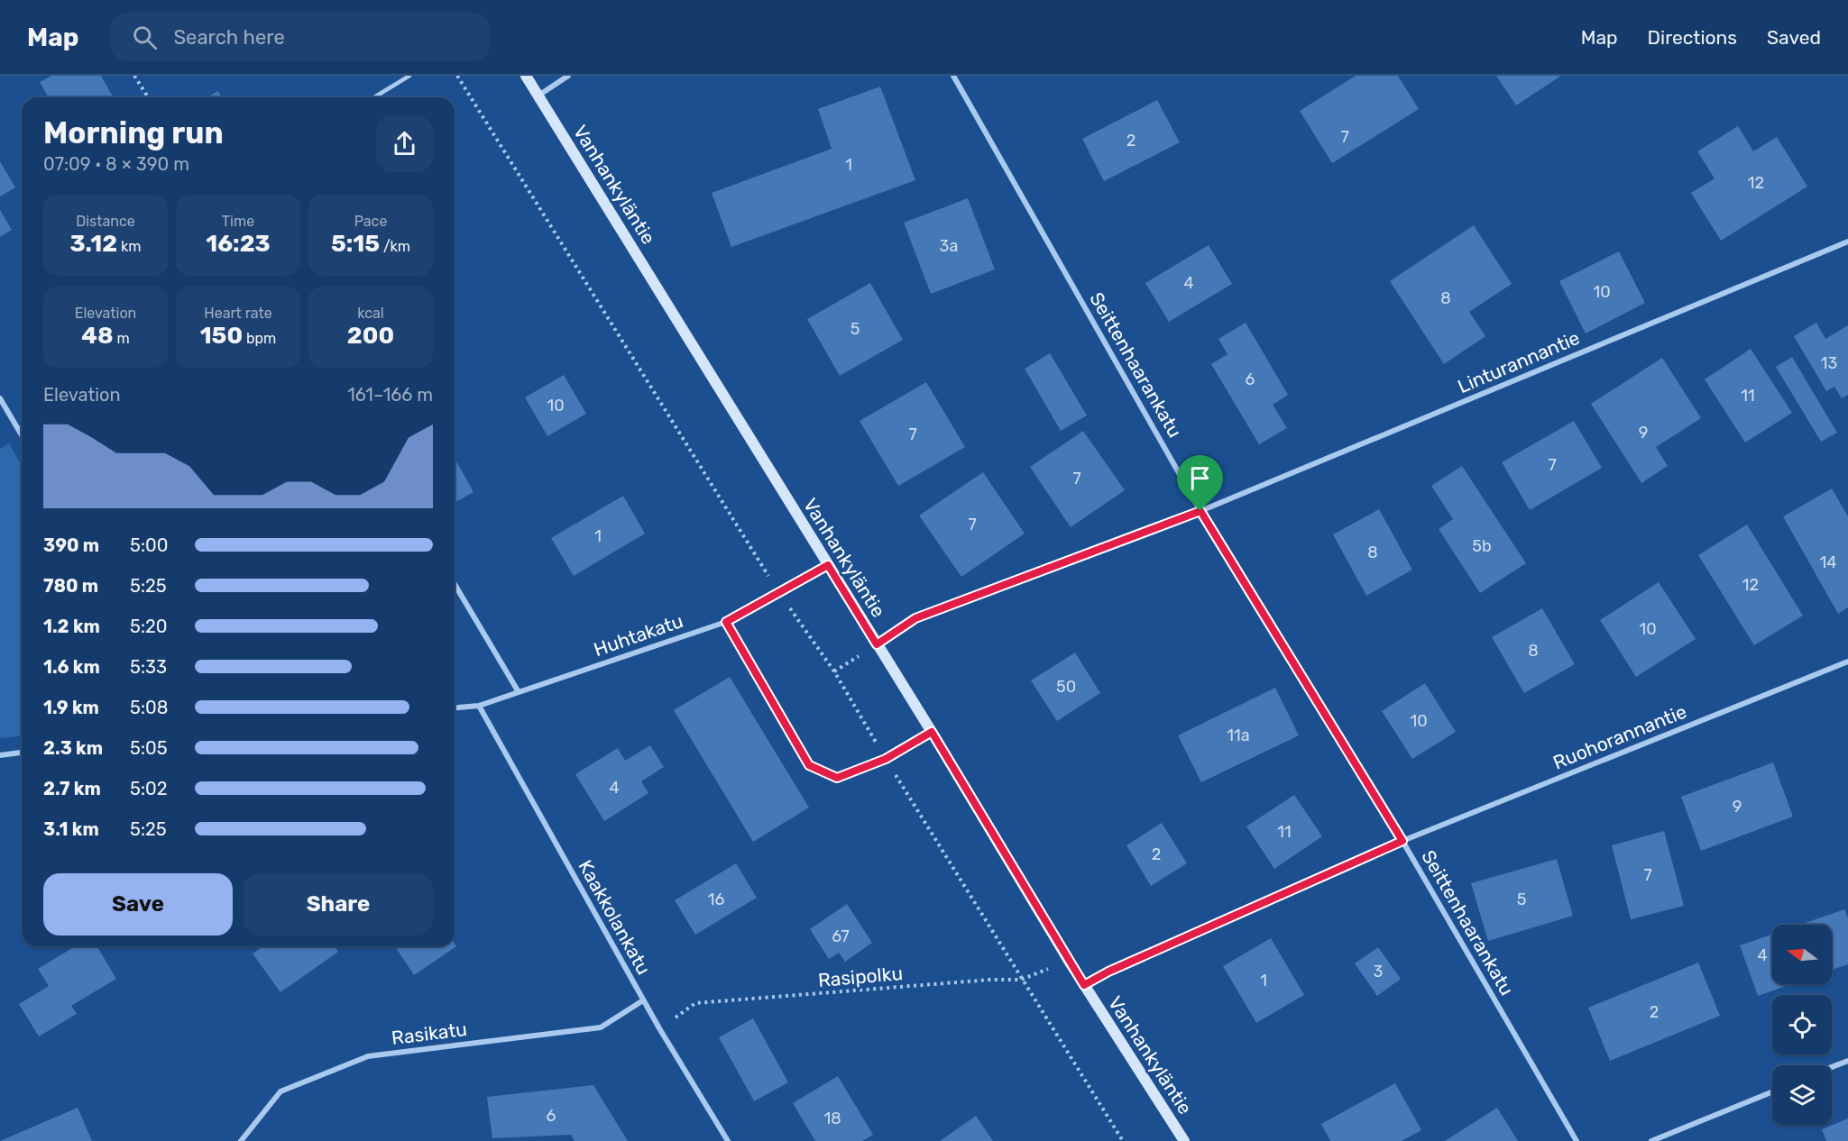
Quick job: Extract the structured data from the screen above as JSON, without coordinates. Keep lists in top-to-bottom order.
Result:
{
  "streets": {
    "street": [
      "Vanhankyläntie",
      "Linturannantie",
      "Seittenhaarankatu",
      "Huhtakatu",
      "Ruohorannantie",
      "Kaakkolankatu",
      "Rasikatu"
    ],
    "path": ["Rasipolku"]
  },
  "crossings": [
    ["Vanhankyläntie", "Huhtakatu"],
    ["Vanhankyläntie", "Rasipolku"],
    ["Linturannantie", "Seittenhaarankatu"],
    ["Seittenhaarankatu", "Ruohorannantie"],
    ["Huhtakatu", "Kaakkolankatu"],
    ["Kaakkolankatu", "Rasipolku"],
    ["Kaakkolankatu", "Rasikatu"]
  ],
  "house_numbers": [
    "7",
    "2",
    "1",
    "12",
    "3a",
    "4",
    "10",
    "8",
    "5",
    "13",
    "6",
    "11",
    "10",
    "9",
    "7",
    "7",
    "7",
    "7",
    "1",
    "5b",
    "8",
    "14",
    "12",
    "10",
    "8",
    "50",
    "10",
    "11a",
    "4",
    "9",
    "11",
    "2",
    "7",
    "16",
    "5",
    "67",
    "4",
    "3",
    "1",
    "2",
    "6",
    "18"
  ],
  "north": "left",
  "page": {
    "header": "Map",
    "search": "Search here",
    "nav": ["Map", "Directions", "Saved"],
    "heading": ["Morning run", "07:09 · 8 × 390 m"],
    "stats": [
      ["Distance", "3.12 km"],
      ["Time", "16:23"],
      ["Pace", "5:15 /km"],
      ["Elevation", "48 m"],
      ["Heart rate", "150 bpm"],
      ["kcal", "200"]
    ],
    "chart": ["Elevation", "161–166 m"],
    "list": [
      {
        "name": "390 m",
        "note": "5:00"
      },
      {
        "name": "780 m",
        "note": "5:25"
      },
      {
        "name": "1.2 km",
        "note": "5:20"
      },
      {
        "name": "1.6 km",
        "note": "5:33"
      },
      {
        "name": "1.9 km",
        "note": "5:08"
      },
      {
        "name": "2.3 km",
        "note": "5:05"
      },
      {
        "name": "2.7 km",
        "note": "5:02"
      },
      {
        "name": "3.1 km",
        "note": "5:25"
      }
    ],
    "buttons": ["Save", "Share"]
  }
}
